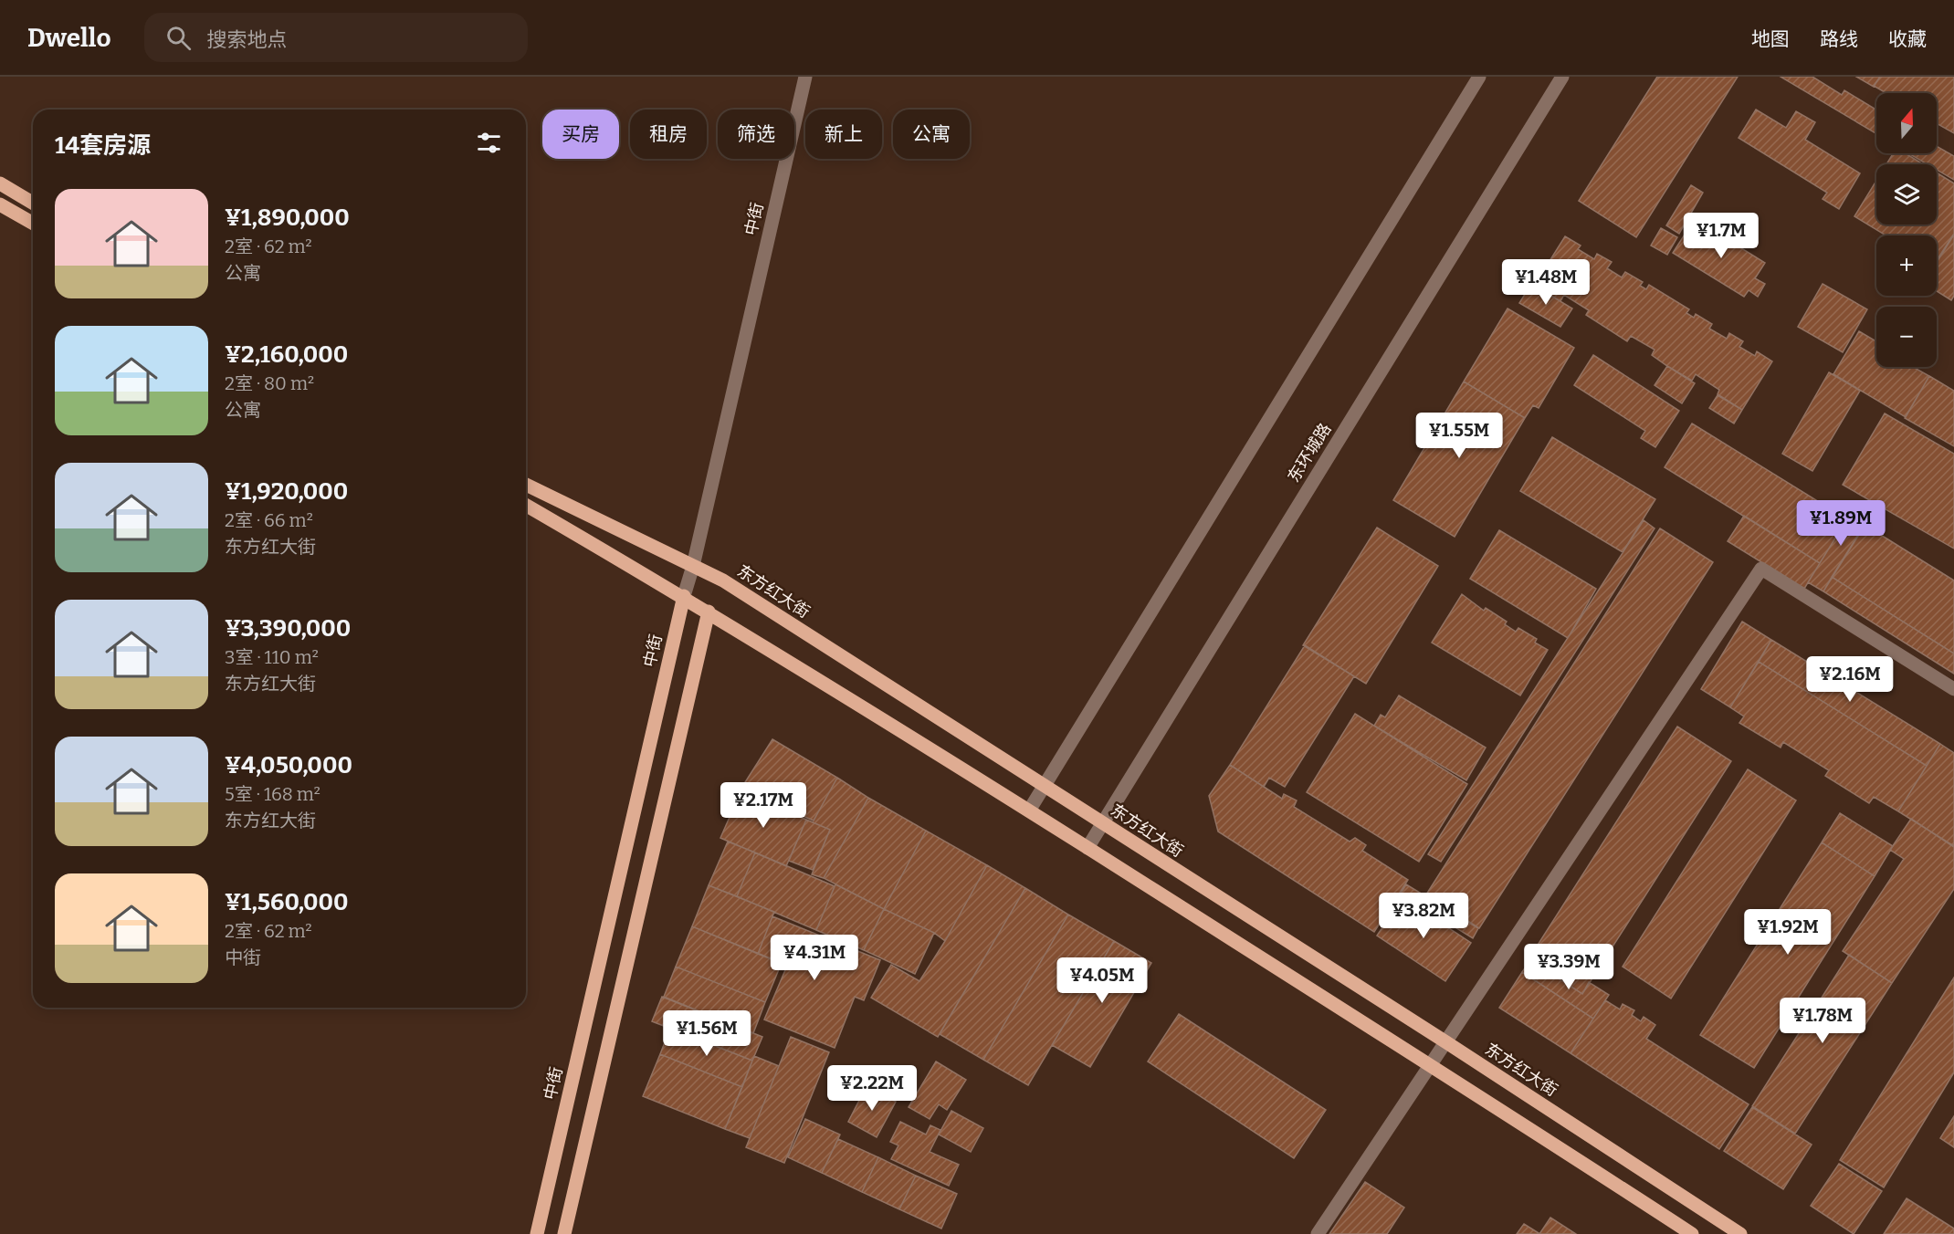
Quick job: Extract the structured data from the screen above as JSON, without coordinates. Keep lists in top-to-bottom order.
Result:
{
  "streets": {
    "main road": ["中街", "东方红大街"],
    "street": ["东环城路"]
  },
  "crossings": [
    ["中街", "东方红大街"],
    ["东环城路", "东方红大街"]
  ],
  "north": "top",
  "page": {
    "header": "Dwello",
    "search": "搜索地点",
    "nav": ["地图", "路线", "收藏"],
    "map_buttons": ["+", "−"],
    "chip": [
      "买房",
      "租房",
      "筛选",
      "新上",
      "公寓"
    ],
    "heading": "14套房源",
    "list": [
      {
        "name": "¥1,890,000",
        "note": "2室 · 62 m² · 公寓"
      },
      {
        "name": "¥2,160,000",
        "note": "2室 · 80 m² · 公寓"
      },
      {
        "name": "¥1,920,000",
        "note": "2室 · 66 m² · 东方红大街"
      },
      {
        "name": "¥3,390,000",
        "note": "3室 · 110 m² · 东方红大街"
      },
      {
        "name": "¥4,050,000",
        "note": "5室 · 168 m² · 东方红大街"
      },
      {
        "name": "¥1,560,000",
        "note": "2室 · 62 m² · 中街"
      }
    ],
    "price": [
      "¥1.7M",
      "¥1.48M",
      "¥1.55M",
      "¥1.89M",
      "¥2.16M",
      "¥2.17M",
      "¥3.82M",
      "¥1.92M",
      "¥4.31M",
      "¥3.39M",
      "¥4.05M",
      "¥1.78M",
      "¥1.56M",
      "¥2.22M"
    ]
  }
}
